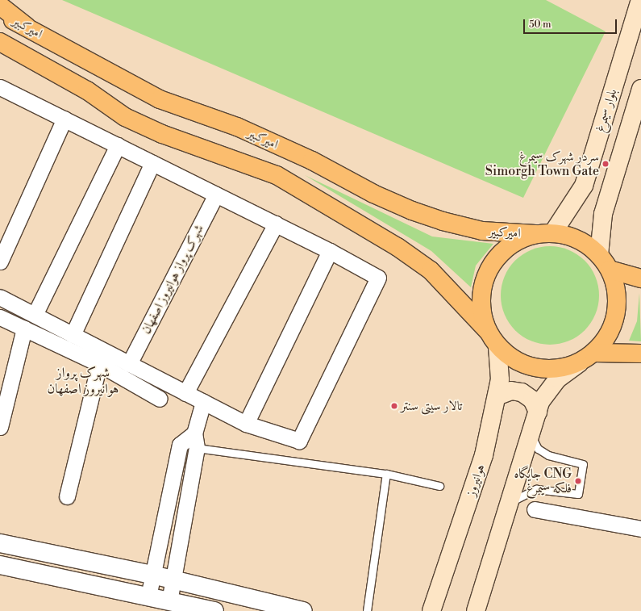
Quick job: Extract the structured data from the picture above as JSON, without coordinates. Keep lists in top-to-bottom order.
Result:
{
  "streets": {
    "main road": ["امیرکبیر", "بلوار سیمرغ", "هوانیروز"],
    "street": ["شهرک پرواز هوانیروز اصفهان"]
  },
  "districts": ["شهرک پرواز هوانیروز اصفهان"],
  "places": ["سردر شهرک سیمرغ Simorgh Town Gate", "تالار سیتی سنتر", "جایگاه CNG فلکه سیمرغ"],
  "scale_bar": "50 m"
}
